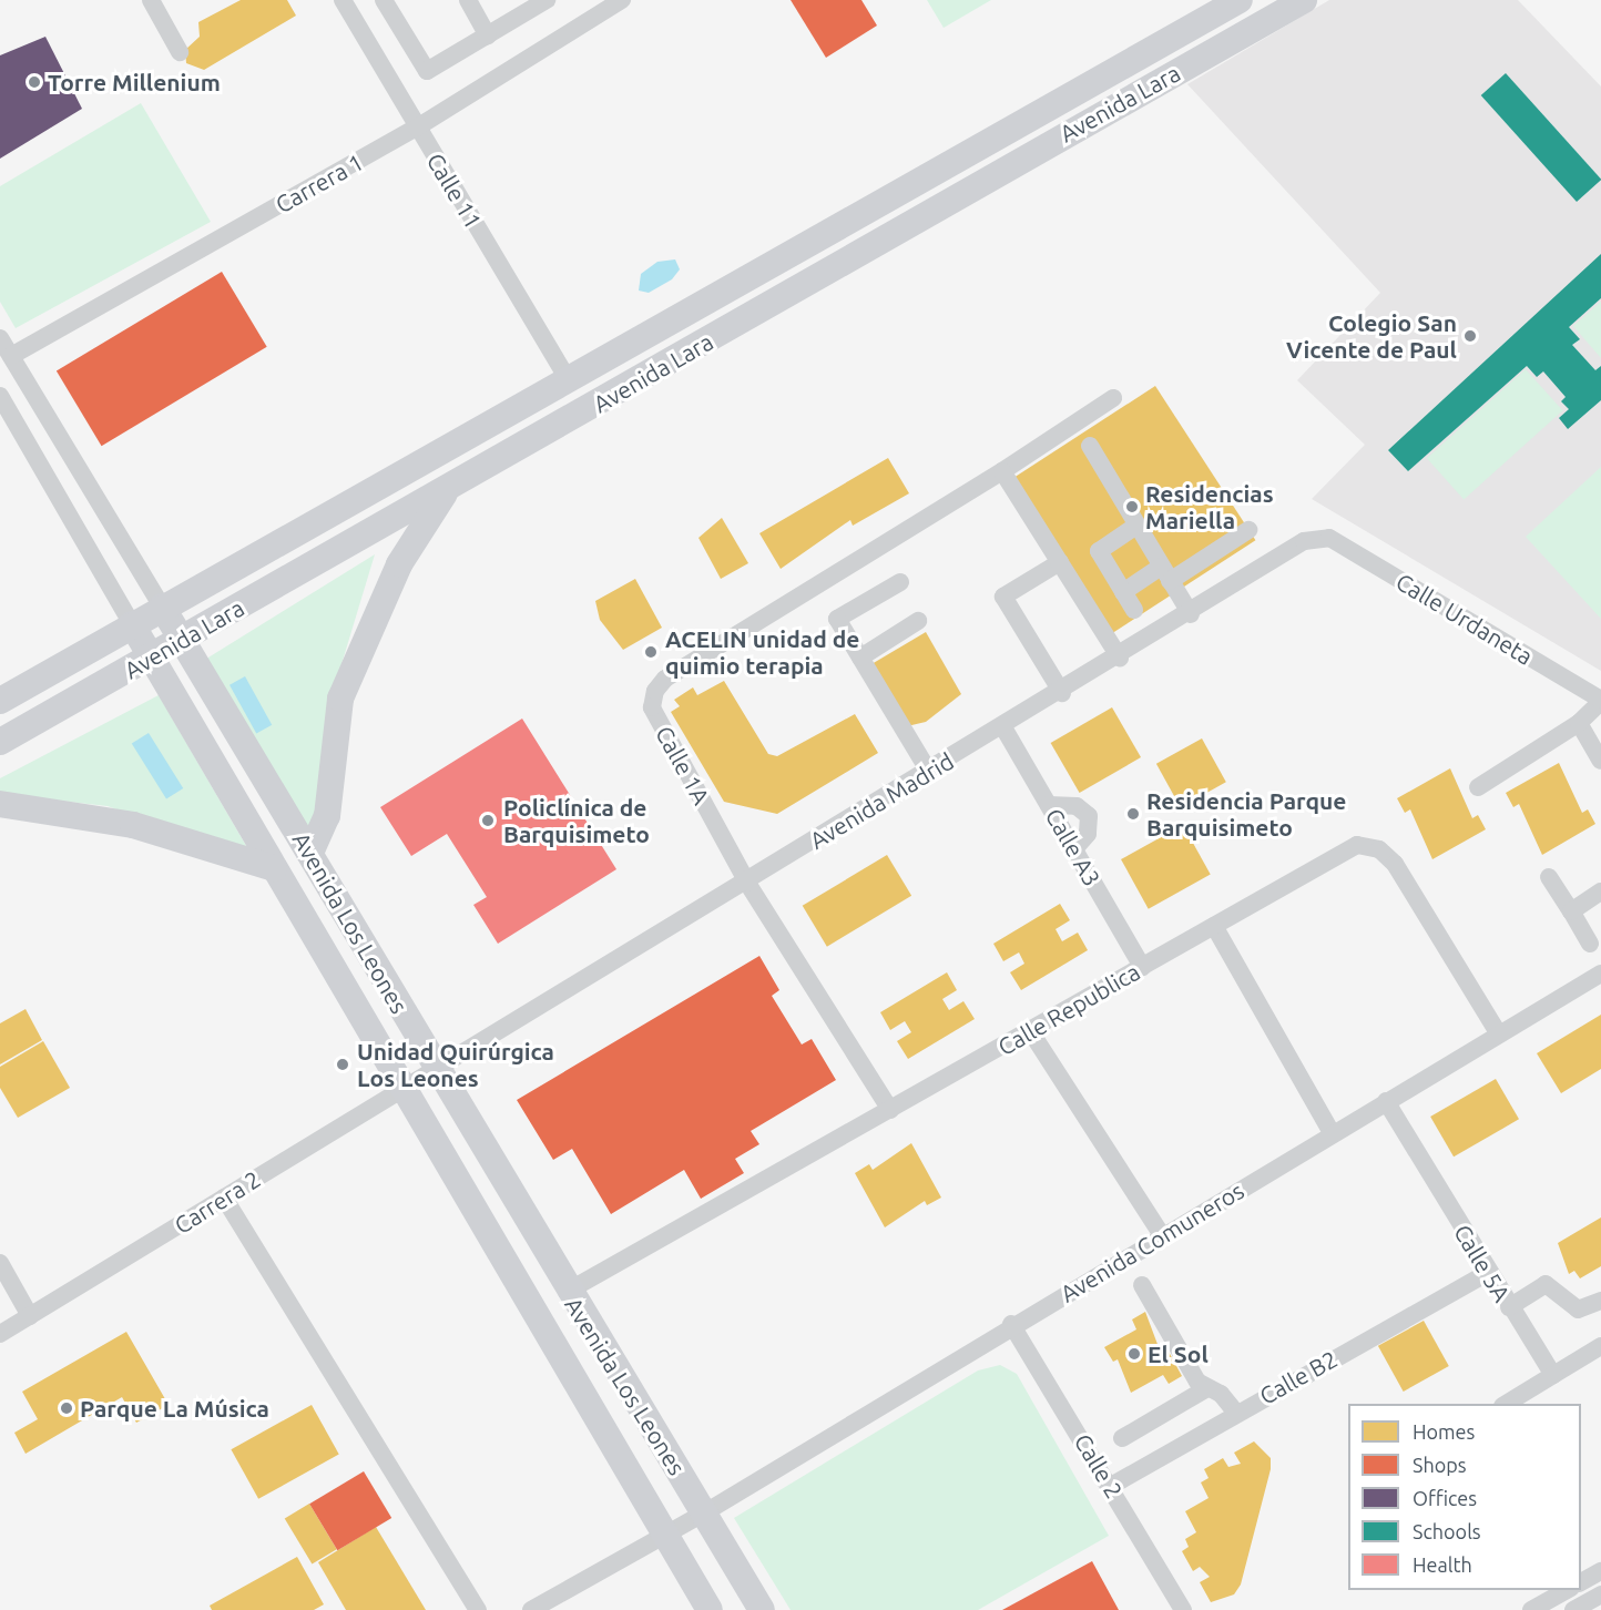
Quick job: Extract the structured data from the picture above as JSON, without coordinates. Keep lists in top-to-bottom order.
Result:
{
  "streets": {
    "street": [
      "Avenida Lara",
      "Carrera 1",
      "Calle 11",
      "Calle Urdaneta",
      "Calle 1A",
      "Avenida Madrid",
      "Calle A3",
      "Avenida Los Leones",
      "Calle Republica",
      "Carrera 2",
      "Avenida Comuneros",
      "Calle 5A",
      "Calle B2",
      "Calle 2"
    ]
  },
  "crossings": [
    ["Avenida Lara", "Calle 11"],
    ["Avenida Lara", "Avenida Los Leones"],
    ["Carrera 1", "Calle 11"],
    ["Carrera 1", "Avenida Los Leones"],
    ["Calle Urdaneta", "Avenida Madrid"],
    ["Calle 1A", "Avenida Madrid"],
    ["Calle 1A", "Calle Republica"],
    ["Avenida Madrid", "Calle A3"],
    ["Avenida Madrid", "Avenida Los Leones"],
    ["Avenida Madrid", "Carrera 2"],
    ["Calle A3", "Calle Republica"],
    ["Avenida Los Leones", "Calle Republica"],
    ["Avenida Los Leones", "Carrera 2"],
    ["Avenida Los Leones", "Avenida Comuneros"],
    ["Calle Republica", "Avenida Comuneros"],
    ["Avenida Comuneros", "Calle 5A"],
    ["Avenida Comuneros", "Calle 2"],
    ["Calle 5A", "Calle B2"],
    ["Calle B2", "Calle 2"]
  ],
  "places": [
    "Torre Millenium",
    "Colegio San Vicente de Paul",
    "Residencias Mariella",
    "ACELIN unidad de quimio terapia",
    "Residencia Parque Barquisimeto",
    "Policlínica de Barquisimeto",
    "Unidad Quirúrgica Los Leones",
    "El Sol",
    "Parque La Música"
  ],
  "legend": [
    "Homes",
    "Shops",
    "Offices",
    "Schools",
    "Health"
  ]
}
